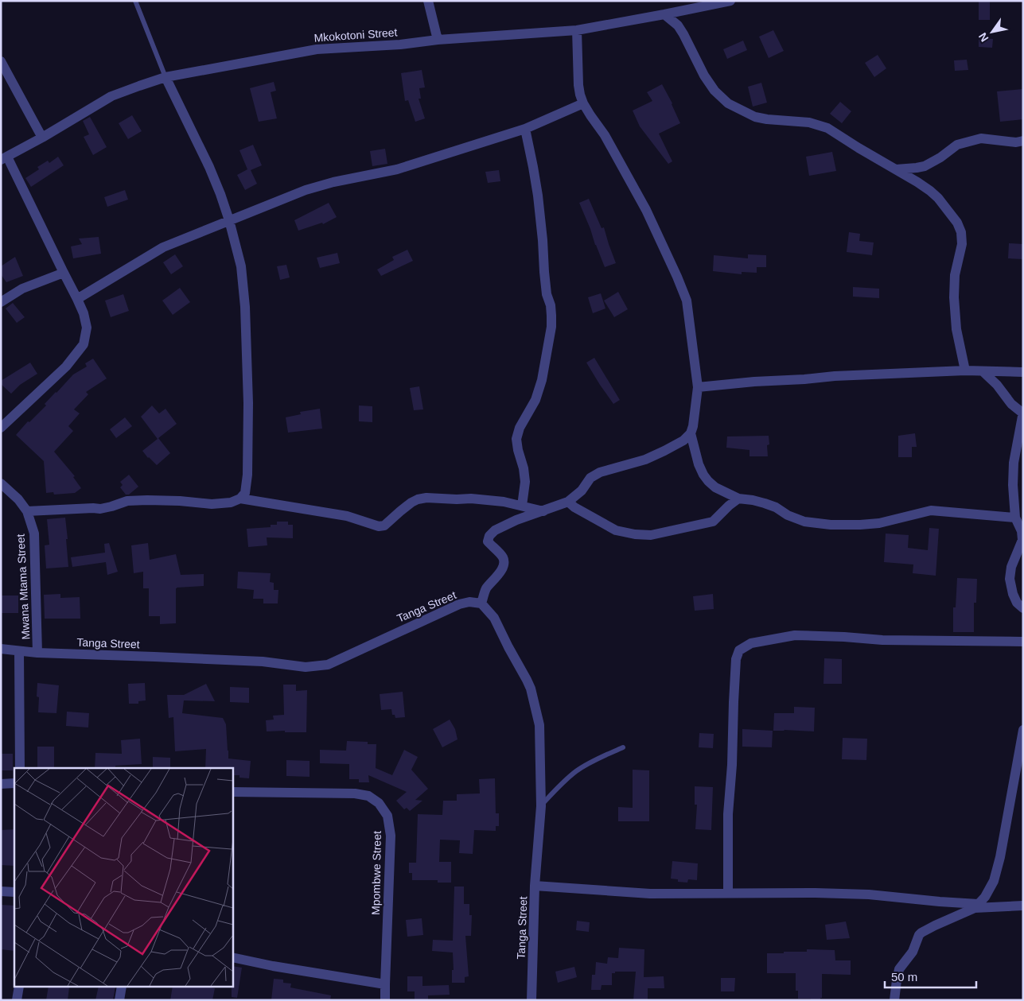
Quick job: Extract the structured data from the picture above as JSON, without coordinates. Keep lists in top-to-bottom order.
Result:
{
  "streets": {
    "street": [
      "Mkokotoni Street",
      "Mwana Mtama Street",
      "Tanga Street",
      "Mpombwe Street"
    ]
  },
  "crossings": [
    ["Mwana Mtama Street", "Tanga Street"]
  ],
  "scale_bar": "50 m",
  "north": "bottom left"
}
